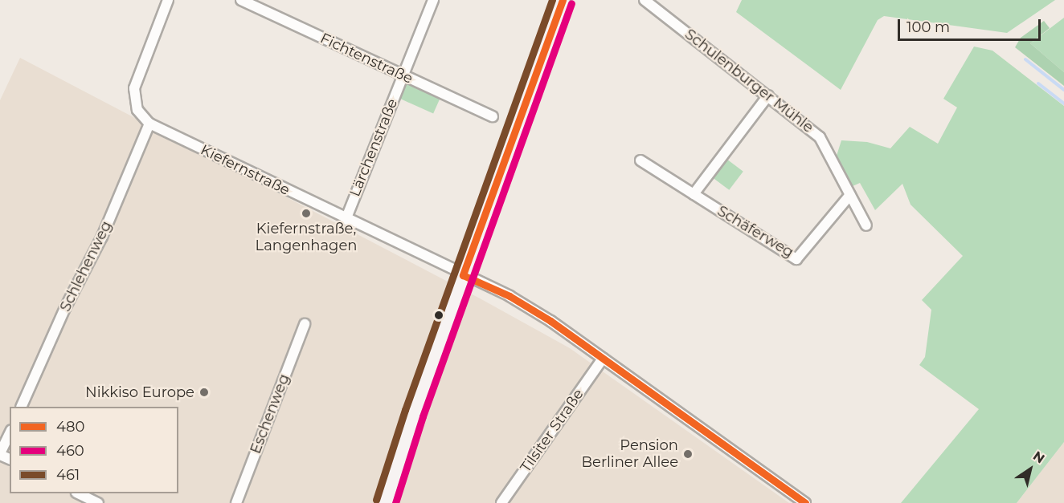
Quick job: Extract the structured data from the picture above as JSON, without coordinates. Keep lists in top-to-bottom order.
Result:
{
  "streets": {
    "street": [
      "Fichtenstraße",
      "Schulenburger Mühle",
      "Lärchenstraße",
      "Kiefernstraße",
      "Schäferweg",
      "Schlehenweg",
      "Eschenweg",
      "Tilsiter Straße"
    ]
  },
  "crossings": [
    ["Fichtenstraße", "Lärchenstraße"],
    ["Schulenburger Mühle", "Schäferweg"],
    ["Lärchenstraße", "Kiefernstraße"],
    ["Kiefernstraße", "Schlehenweg"],
    ["Kiefernstraße", "Tilsiter Straße"]
  ],
  "places": ["Kiefernstraße, Langenhagen", "Nikkiso Europe", "Pension Berliner Allee"],
  "lines": ["transit line 480", "transit line 461", "transit line 460"],
  "legend": ["480", "460", "461"],
  "scale_bar": "100 m",
  "north": "top right"
}
